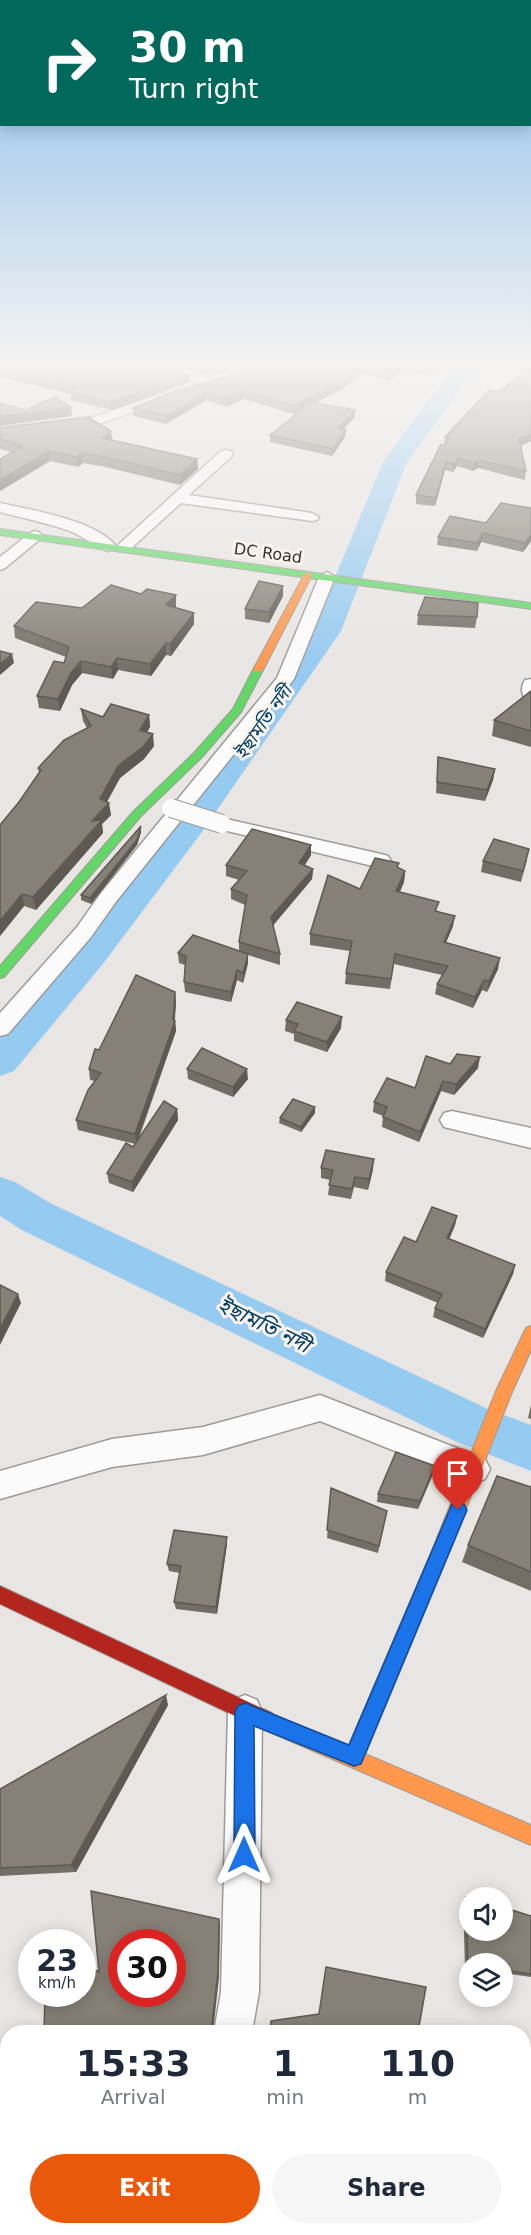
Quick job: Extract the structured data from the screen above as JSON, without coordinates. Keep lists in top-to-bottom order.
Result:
{
  "streets": {
    "street": ["DC Road"]
  },
  "water": ["ইছামতি নদী"],
  "page": {
    "turn": ["30 m", "Turn right"],
    "speed": "23 km/h",
    "limit": "30",
    "eta": [
      "15:33",
      "Arrival",
      "1",
      "min",
      "110",
      "m"
    ],
    "buttons": ["Exit", "Share"]
  }
}
